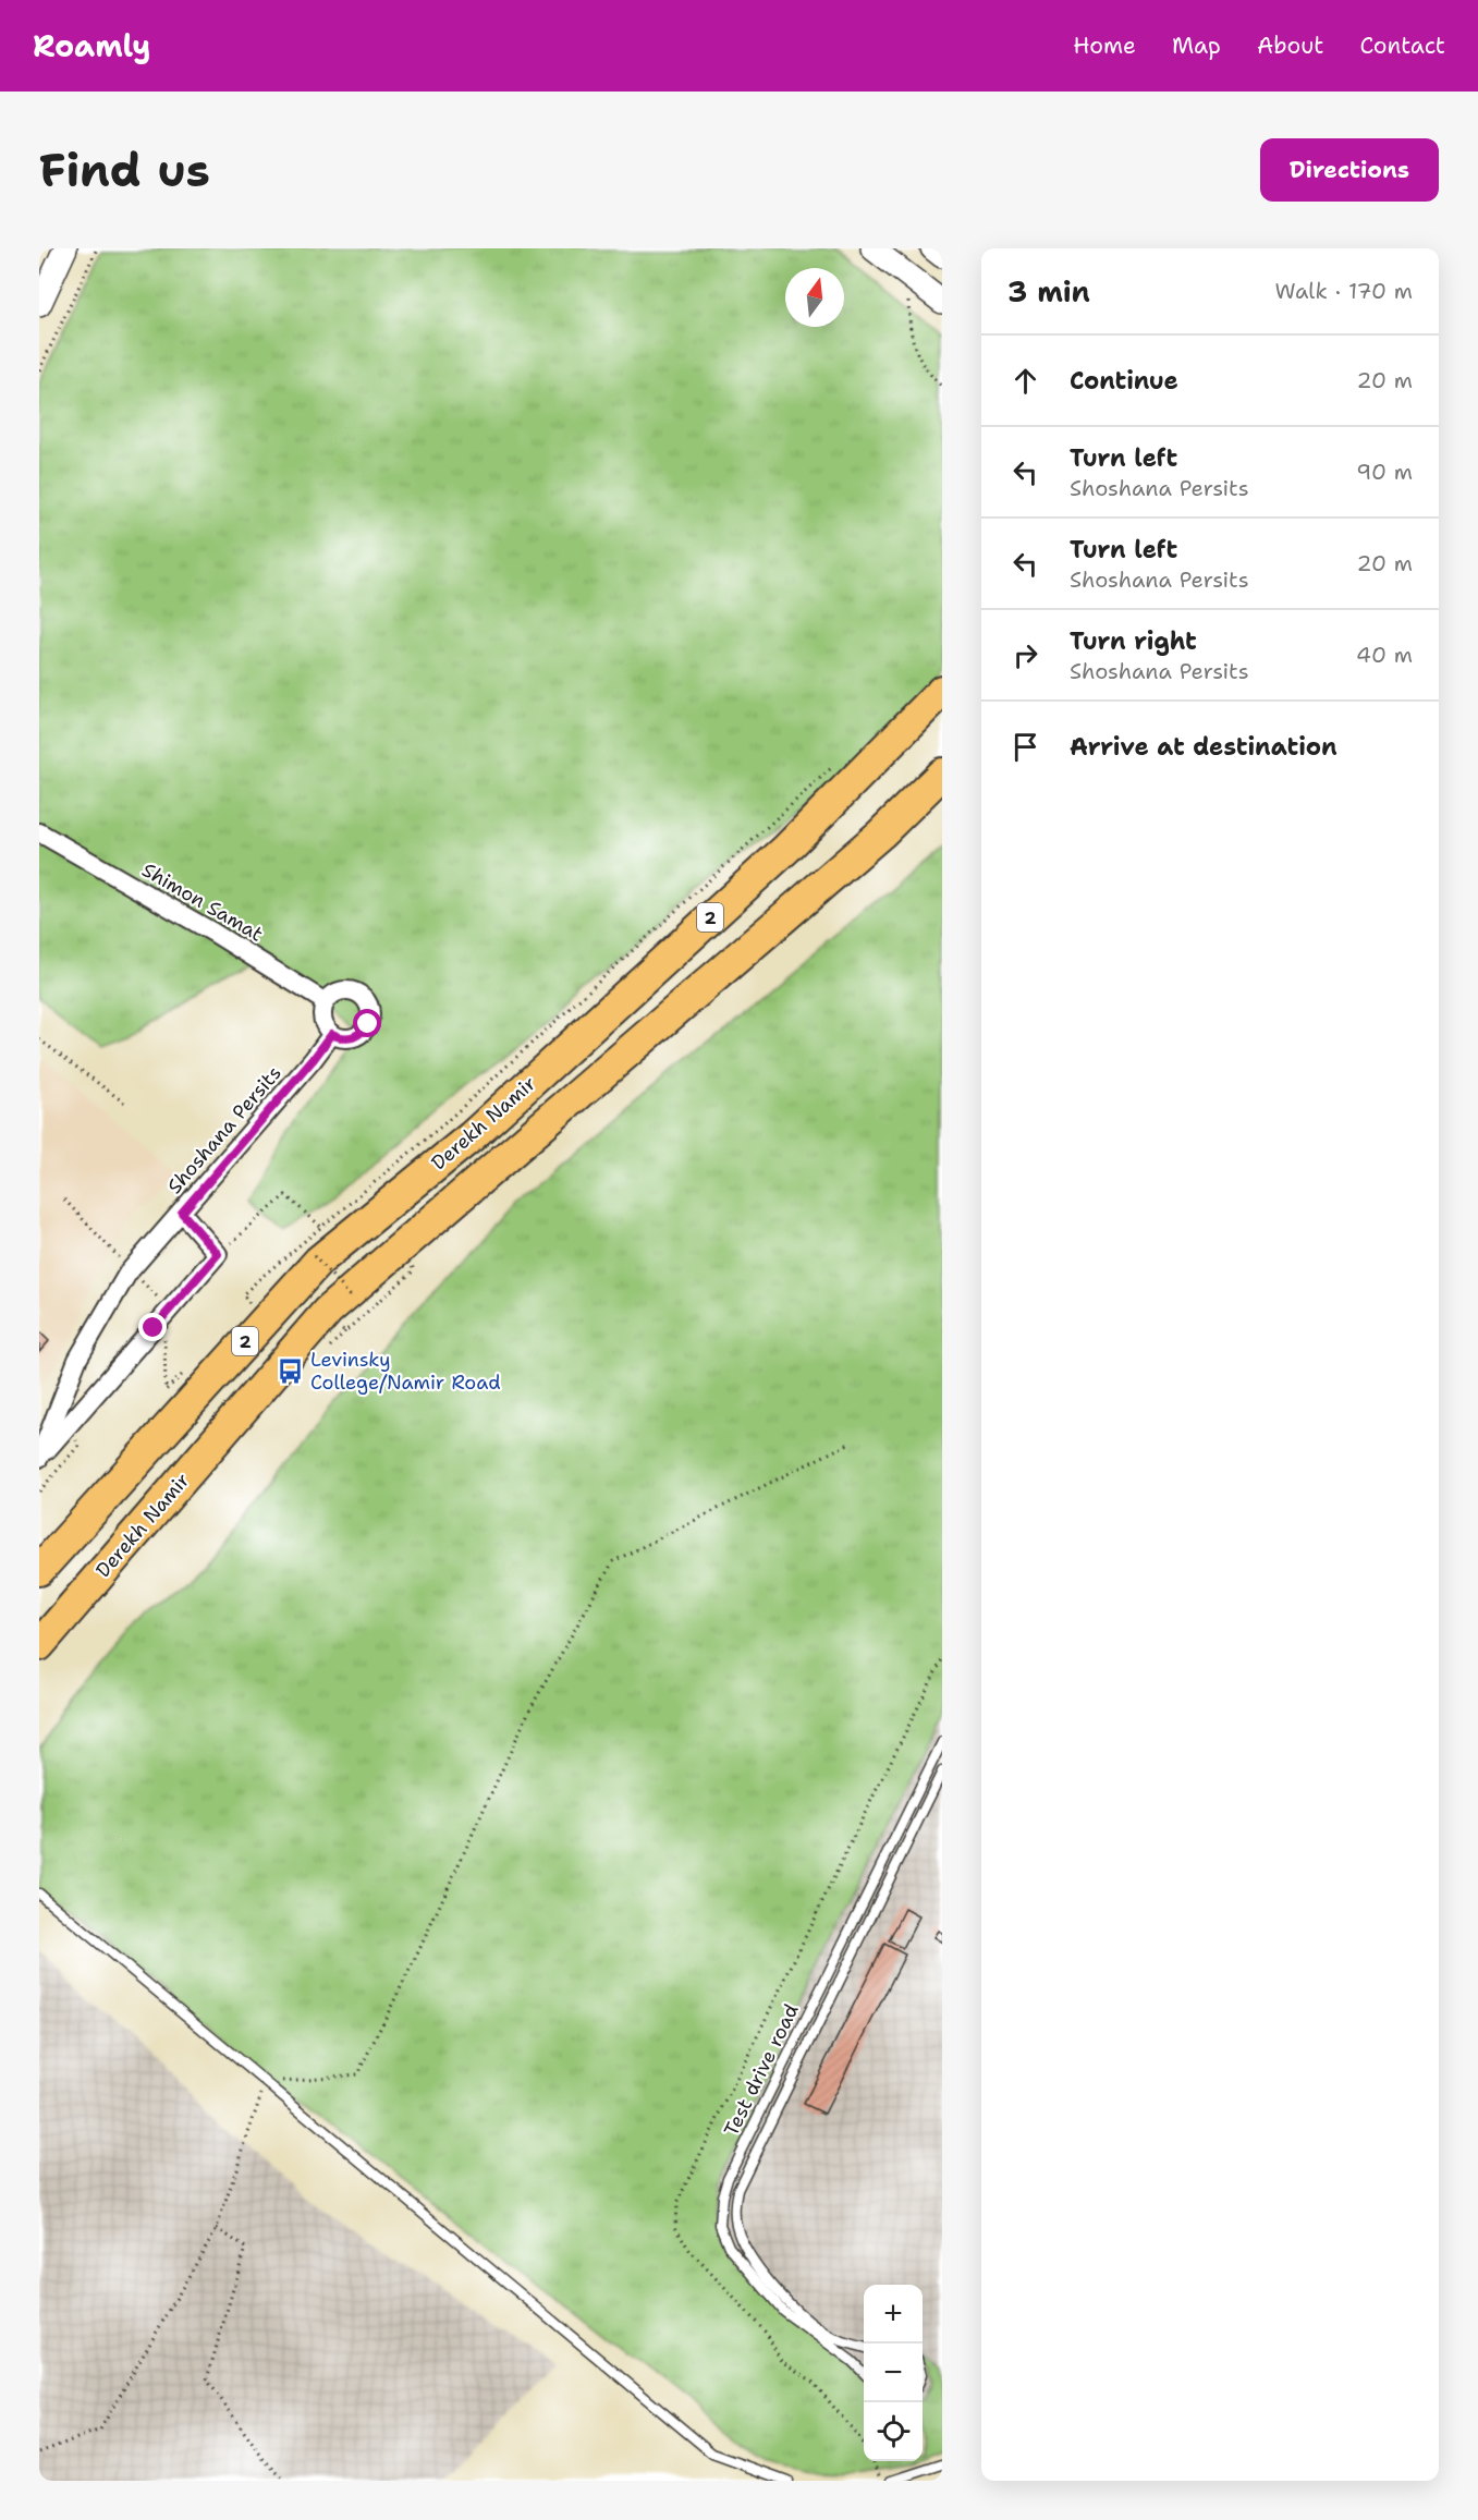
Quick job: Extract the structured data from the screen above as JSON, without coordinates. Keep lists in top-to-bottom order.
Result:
{
  "streets": {
    "highway": ["2", "Derekh Namir"],
    "street": ["Shimon Samat", "Shoshana Persits"],
    "lane": ["Test drive road"]
  },
  "crossings": [
    ["Shimon Samat", "Shoshana Persits"]
  ],
  "places": {
    "bus stop": ["Levinsky College/Namir Road"]
  },
  "north": "top",
  "page": {
    "header": "Roamly",
    "nav": [
      "Home",
      "Map",
      "About",
      "Contact"
    ],
    "buttons": "Directions",
    "title": "Find us",
    "heading": ["3 min", "Walk · 170 m"],
    "list": [
      ["Continue", "20 m"],
      ["Turn left", "Shoshana Persits", "90 m"],
      ["Turn left", "Shoshana Persits", "20 m"],
      ["Turn right", "Shoshana Persits", "40 m"],
      "Arrive at destination"
    ],
    "map_buttons": ["+", "−"]
  }
}
